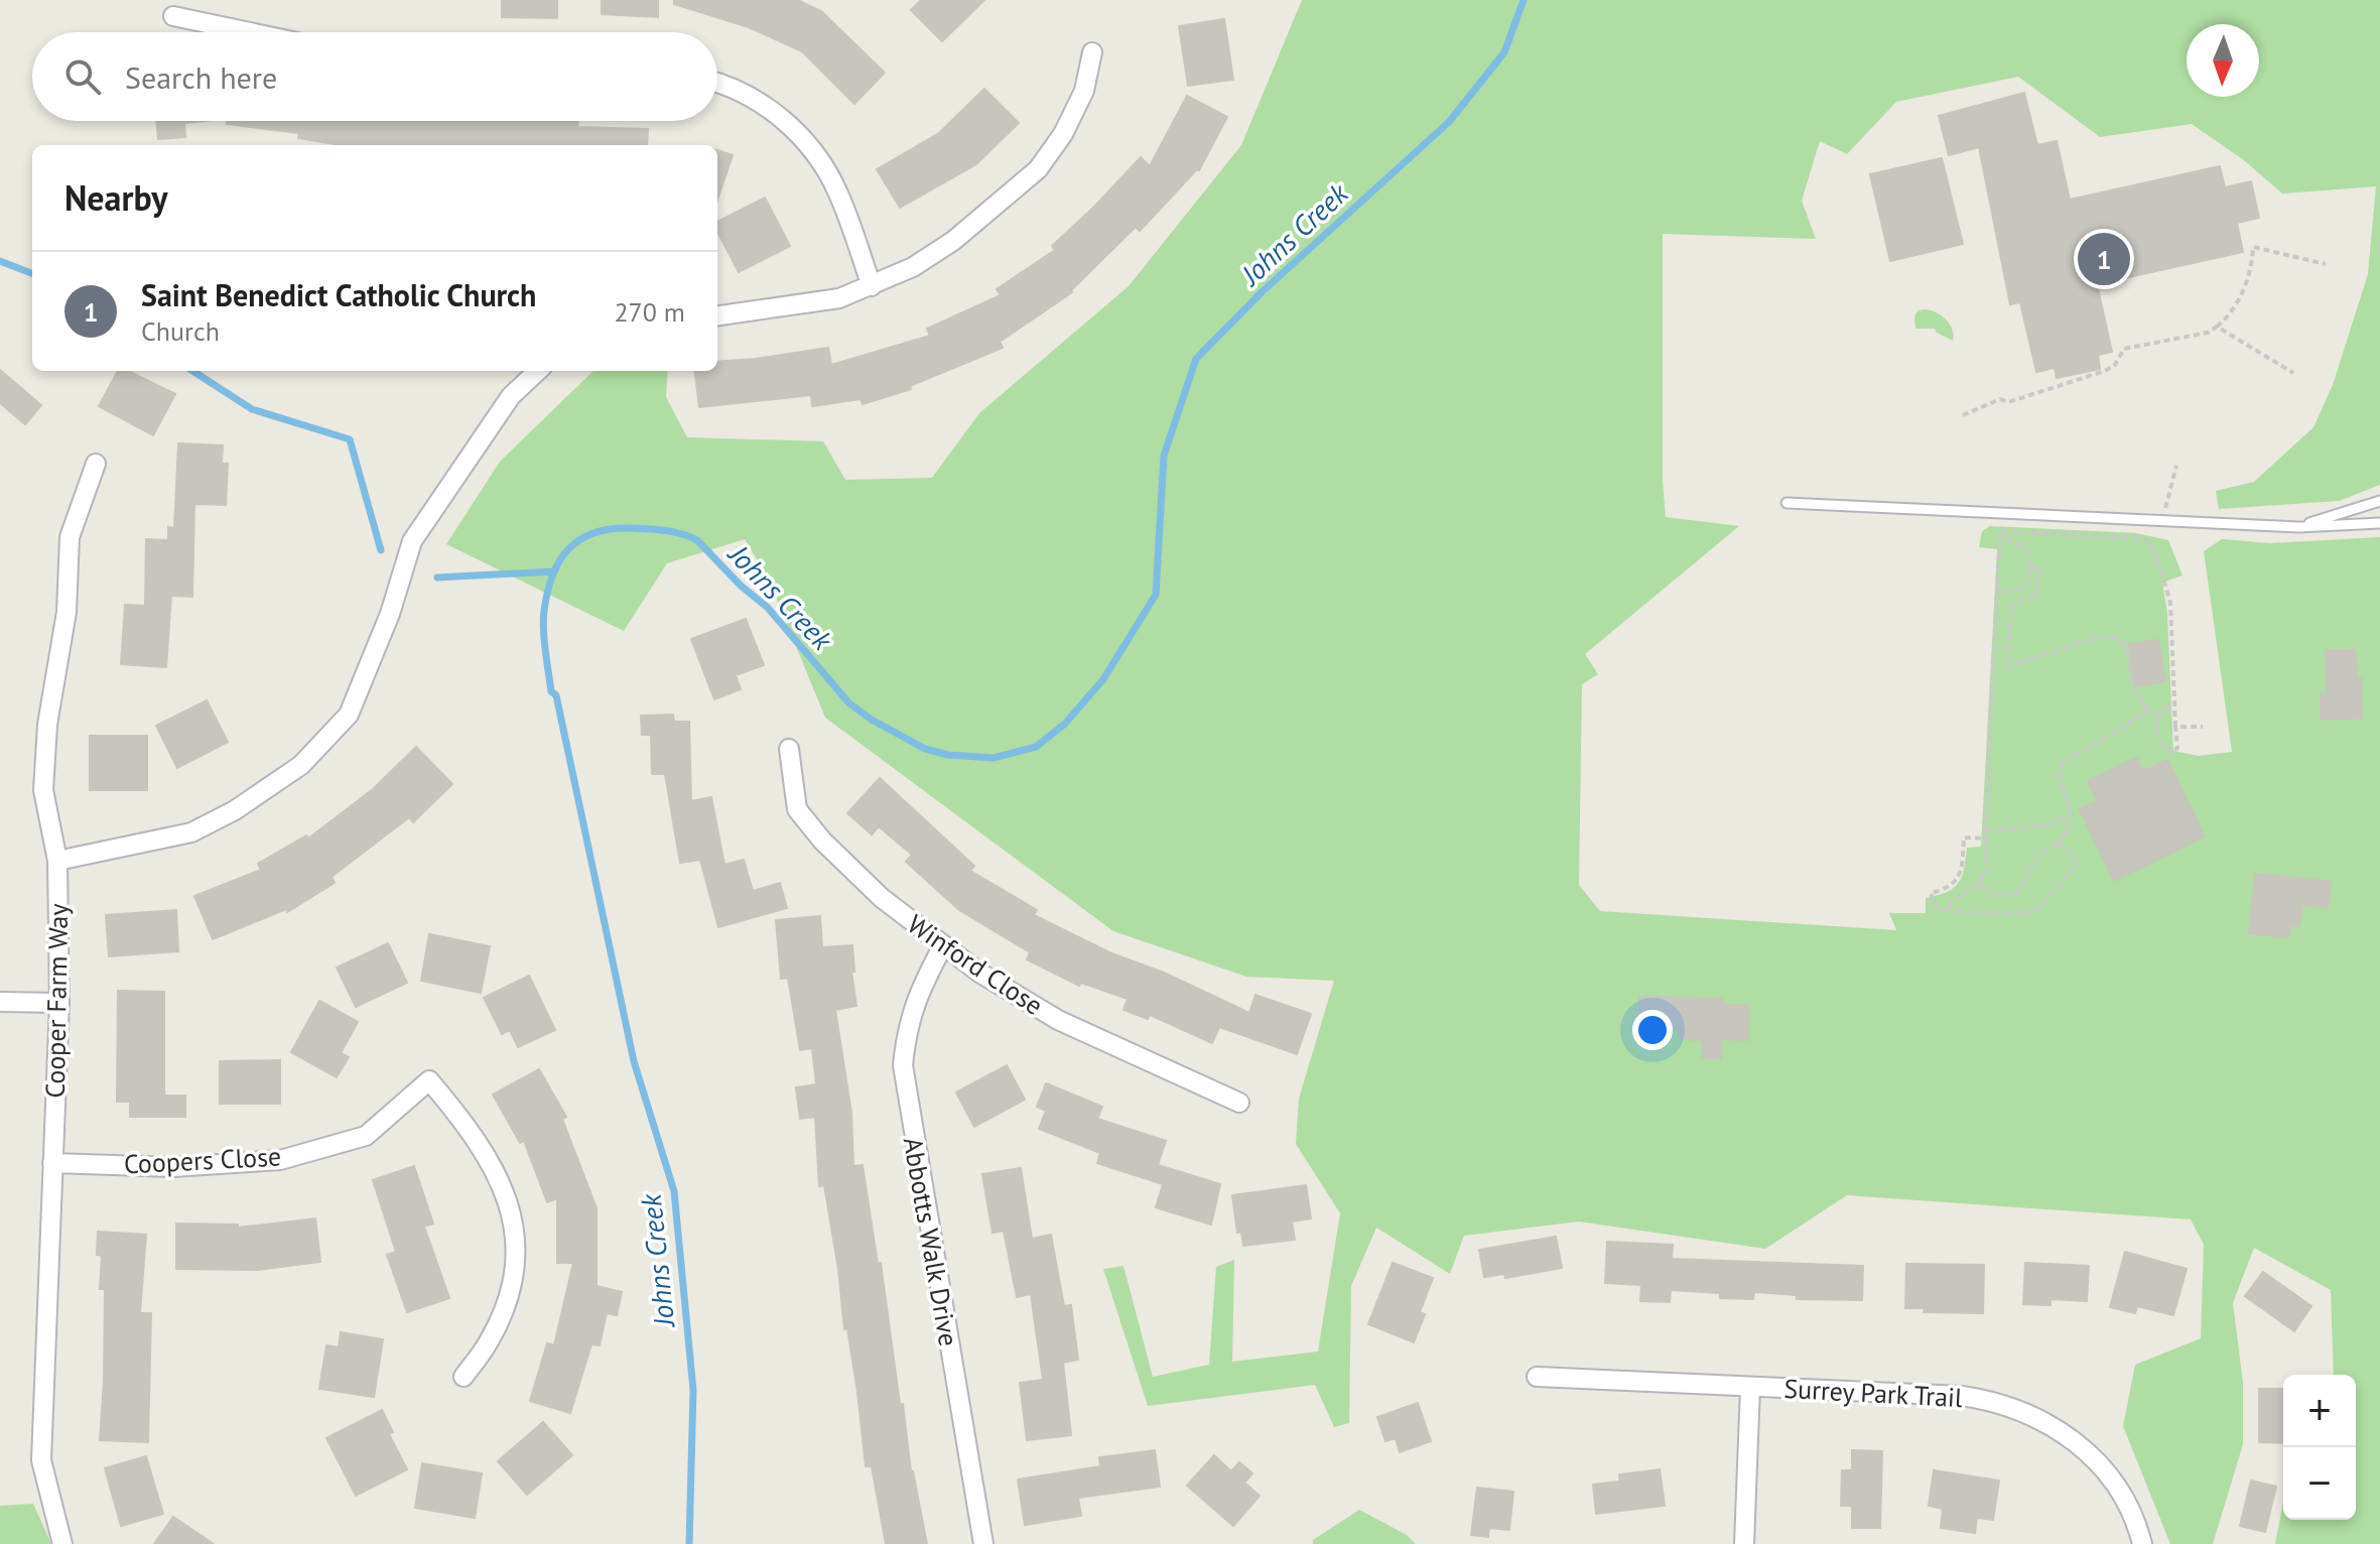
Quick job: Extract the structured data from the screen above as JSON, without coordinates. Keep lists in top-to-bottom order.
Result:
{
  "streets": {
    "street": [
      "Winford Close",
      "Cooper Farm Way",
      "Coopers Close",
      "Abbotts Walk Drive",
      "Surrey Park Trail"
    ]
  },
  "crossings": [
    ["Winford Close", "Abbotts Walk Drive"],
    ["Cooper Farm Way", "Coopers Close"]
  ],
  "water": ["Johns Creek"],
  "north": "bottom",
  "page": {
    "search": "Search here",
    "heading": "Nearby",
    "pins": "1",
    "list": [
      {
        "mark": "1",
        "name": "Saint Benedict Catholic Church",
        "note": "Church",
        "value": "270 m"
      }
    ],
    "map_buttons": ["+", "−"]
  }
}
